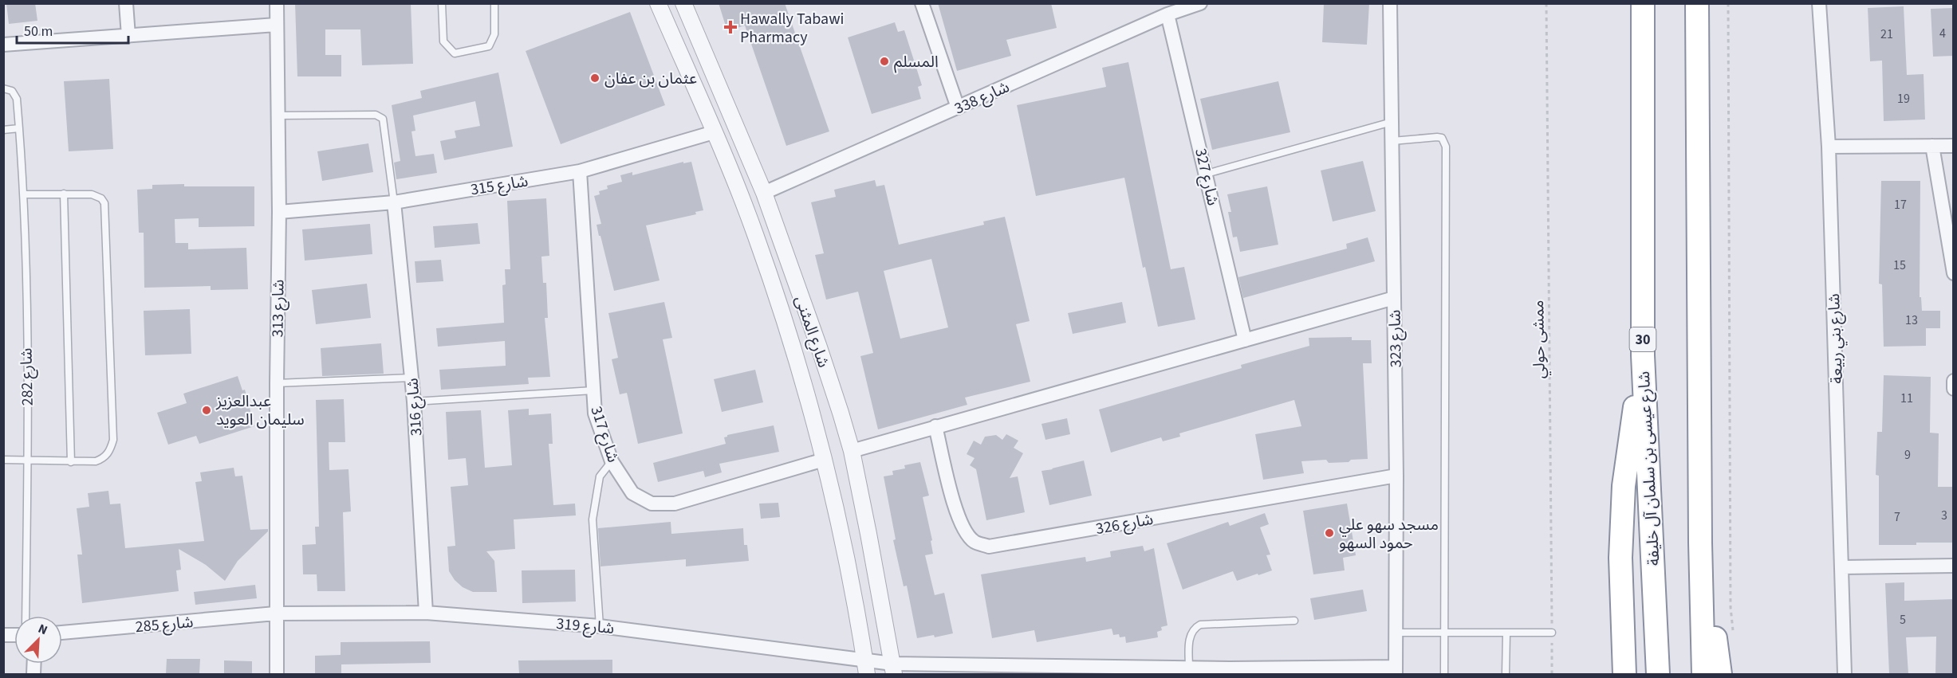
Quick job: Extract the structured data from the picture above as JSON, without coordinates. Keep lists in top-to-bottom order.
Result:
{
  "streets": {
    "highway": ["30", "شارع عيسى بن سلمان آل خليفة"],
    "street": [
      "شارع 338",
      "شارع 327",
      "شارع 315",
      "شارع 313",
      "شارع المثنى",
      "شارع 323",
      "شارع بني ربيعة",
      "شارع 316",
      "شارع 317",
      "شارع 326",
      "شارع 285",
      "شارع 319"
    ],
    "lane": ["شارع 282"],
    "path": ["ممشى حولي"]
  },
  "crossings": [
    ["شارع 338", "شارع 327"],
    ["شارع 338", "شارع المثنى"],
    ["شارع 315", "شارع 313"],
    ["شارع 315", "شارع المثنى"],
    ["شارع 315", "شارع 316"],
    ["شارع 315", "شارع 317"],
    ["شارع 313", "شارع 285"],
    ["شارع 313", "شارع 319"],
    ["شارع المثنى", "شارع 317"],
    ["شارع المثنى", "شارع 319"],
    ["شارع 323", "شارع 326"],
    ["شارع 323", "شارع 319"],
    ["شارع 316", "شارع 319"],
    ["شارع 285", "شارع 319"]
  ],
  "places": {
    "health": ["Hawally Tabawi Pharmacy"],
    "other": [
      "المسلم",
      "عثمان بن عفان",
      "عبدالعزيز سليمان العويد",
      "مسجد سهو علي حمود السهو"
    ]
  },
  "house_numbers": [
    "4",
    "21",
    "19",
    "17",
    "15",
    "13",
    "11",
    "9",
    "3",
    "7",
    "5"
  ],
  "scale_bar": "50 m",
  "north": "top right"
}
